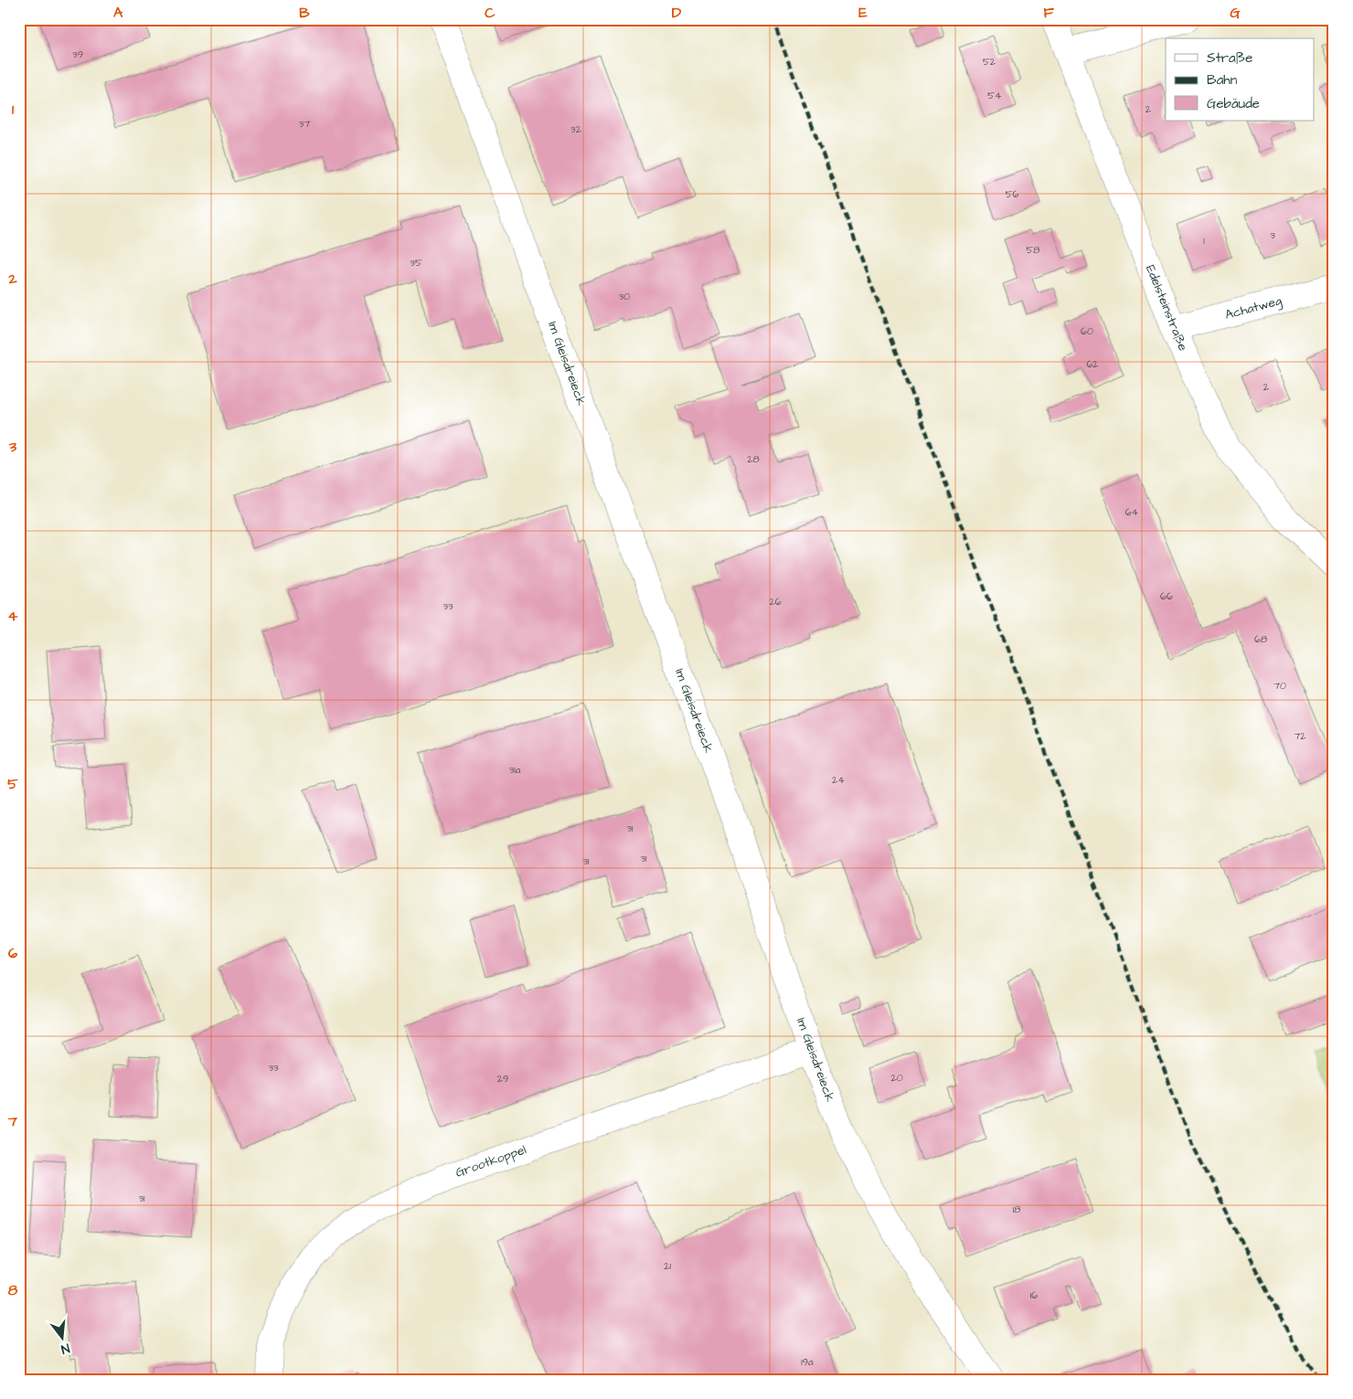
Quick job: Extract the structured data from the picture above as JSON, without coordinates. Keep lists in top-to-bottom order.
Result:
{
  "streets": {
    "street": [
      "Edelsteinstraße",
      "Achatweg",
      "Im Gleisdreieck",
      "Grootkoppel"
    ]
  },
  "crossings": [
    ["Edelsteinstraße", "Achatweg"],
    ["Im Gleisdreieck", "Grootkoppel"]
  ],
  "house_numbers": [
    "39",
    "52",
    "54",
    "2",
    "37",
    "32",
    "56",
    "3",
    "1",
    "58",
    "35",
    "30",
    "60",
    "62",
    "2",
    "28",
    "64",
    "66",
    "26",
    "33",
    "68",
    "70",
    "72",
    "31a",
    "24",
    "31",
    "31",
    "31",
    "33",
    "20",
    "29",
    "31",
    "18",
    "21",
    "16",
    "19a"
  ],
  "legend": ["Straße", "Bahn", "Gebäude"],
  "north": "bottom",
  "grid": {
    "columns": [
      "A",
      "B",
      "C",
      "D",
      "E",
      "F",
      "G"
    ],
    "rows": [
      "1",
      "2",
      "3",
      "4",
      "5",
      "6",
      "7",
      "8"
    ]
  }
}
